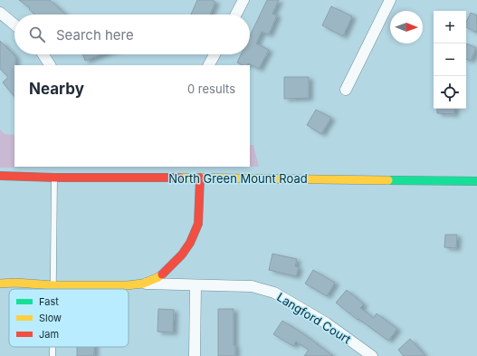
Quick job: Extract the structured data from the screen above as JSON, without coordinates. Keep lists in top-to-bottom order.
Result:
{
  "streets": {
    "street": ["North Green Mount Road", "Langford Court"]
  },
  "legend": ["Fast", "Slow", "Jam"],
  "north": "right",
  "page": {
    "map_buttons": ["+", "−"],
    "search": "Search here",
    "heading": ["Nearby", "0 results"]
  }
}
